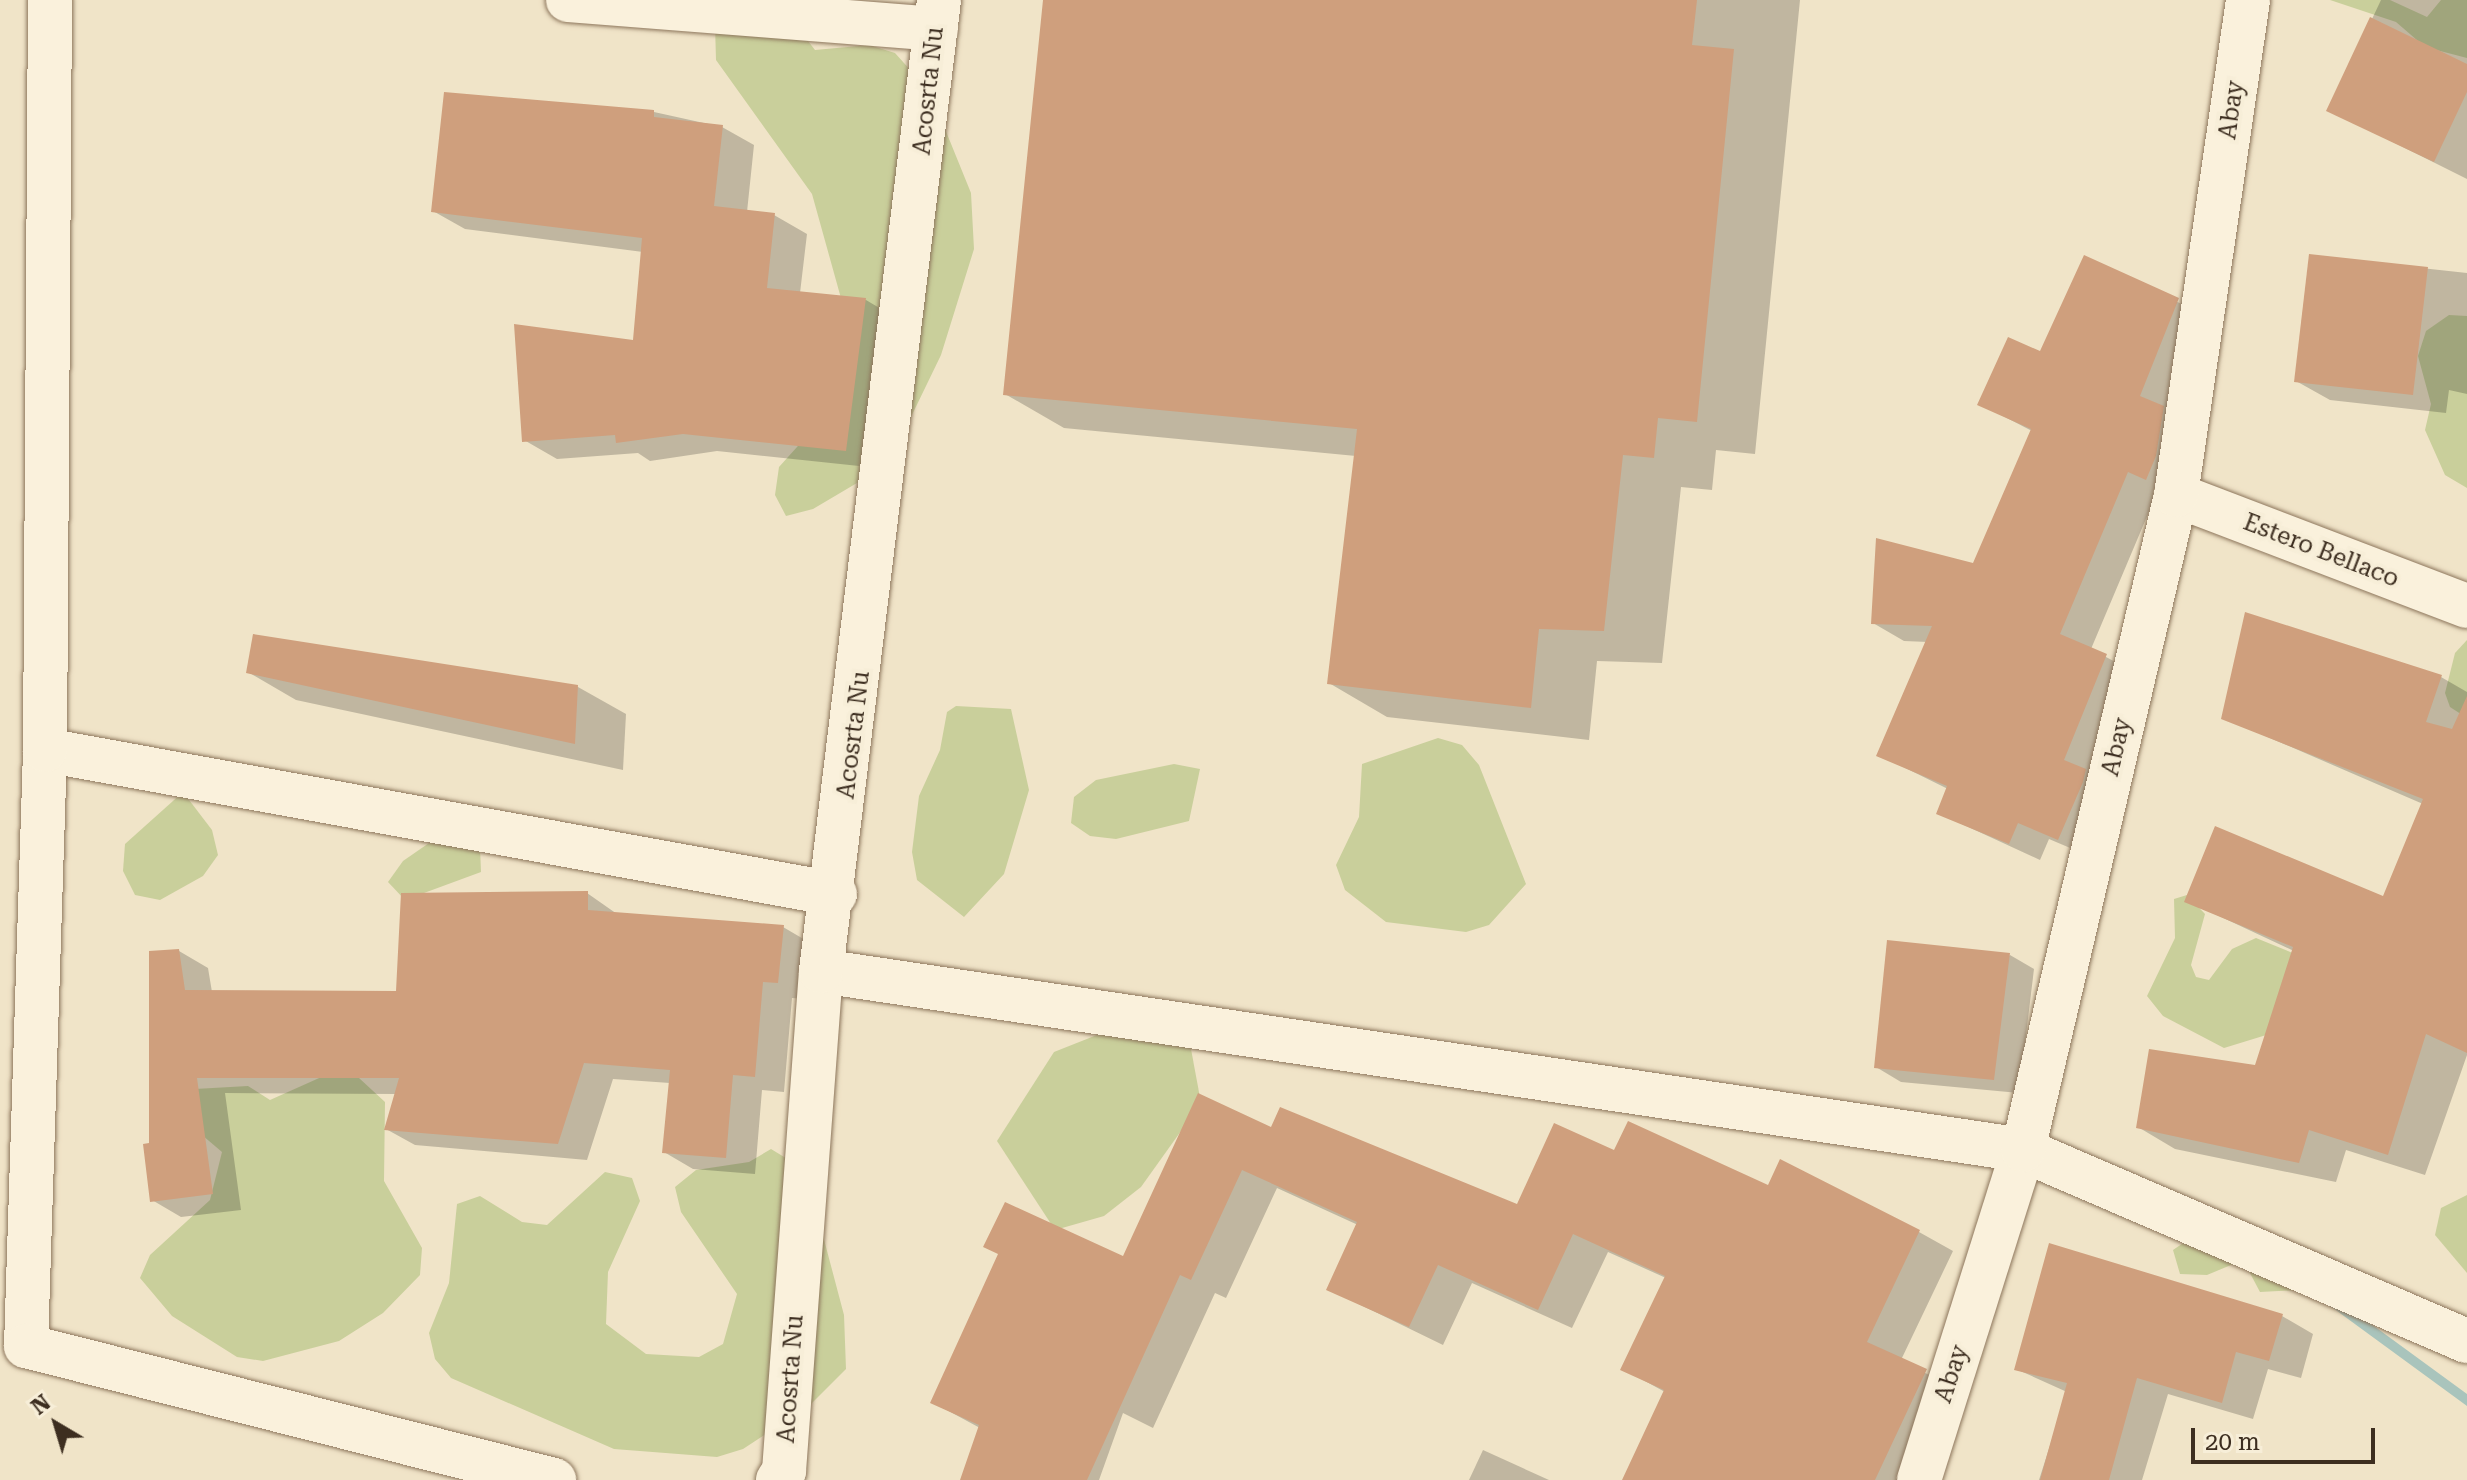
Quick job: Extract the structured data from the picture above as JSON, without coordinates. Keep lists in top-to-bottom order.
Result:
{
  "streets": {
    "street": ["Acosrta Nu", "Abay", "Estero Bellaco"]
  },
  "crossings": [
    ["Abay", "Estero Bellaco"]
  ],
  "scale_bar": "20 m",
  "north": "top left"
}
